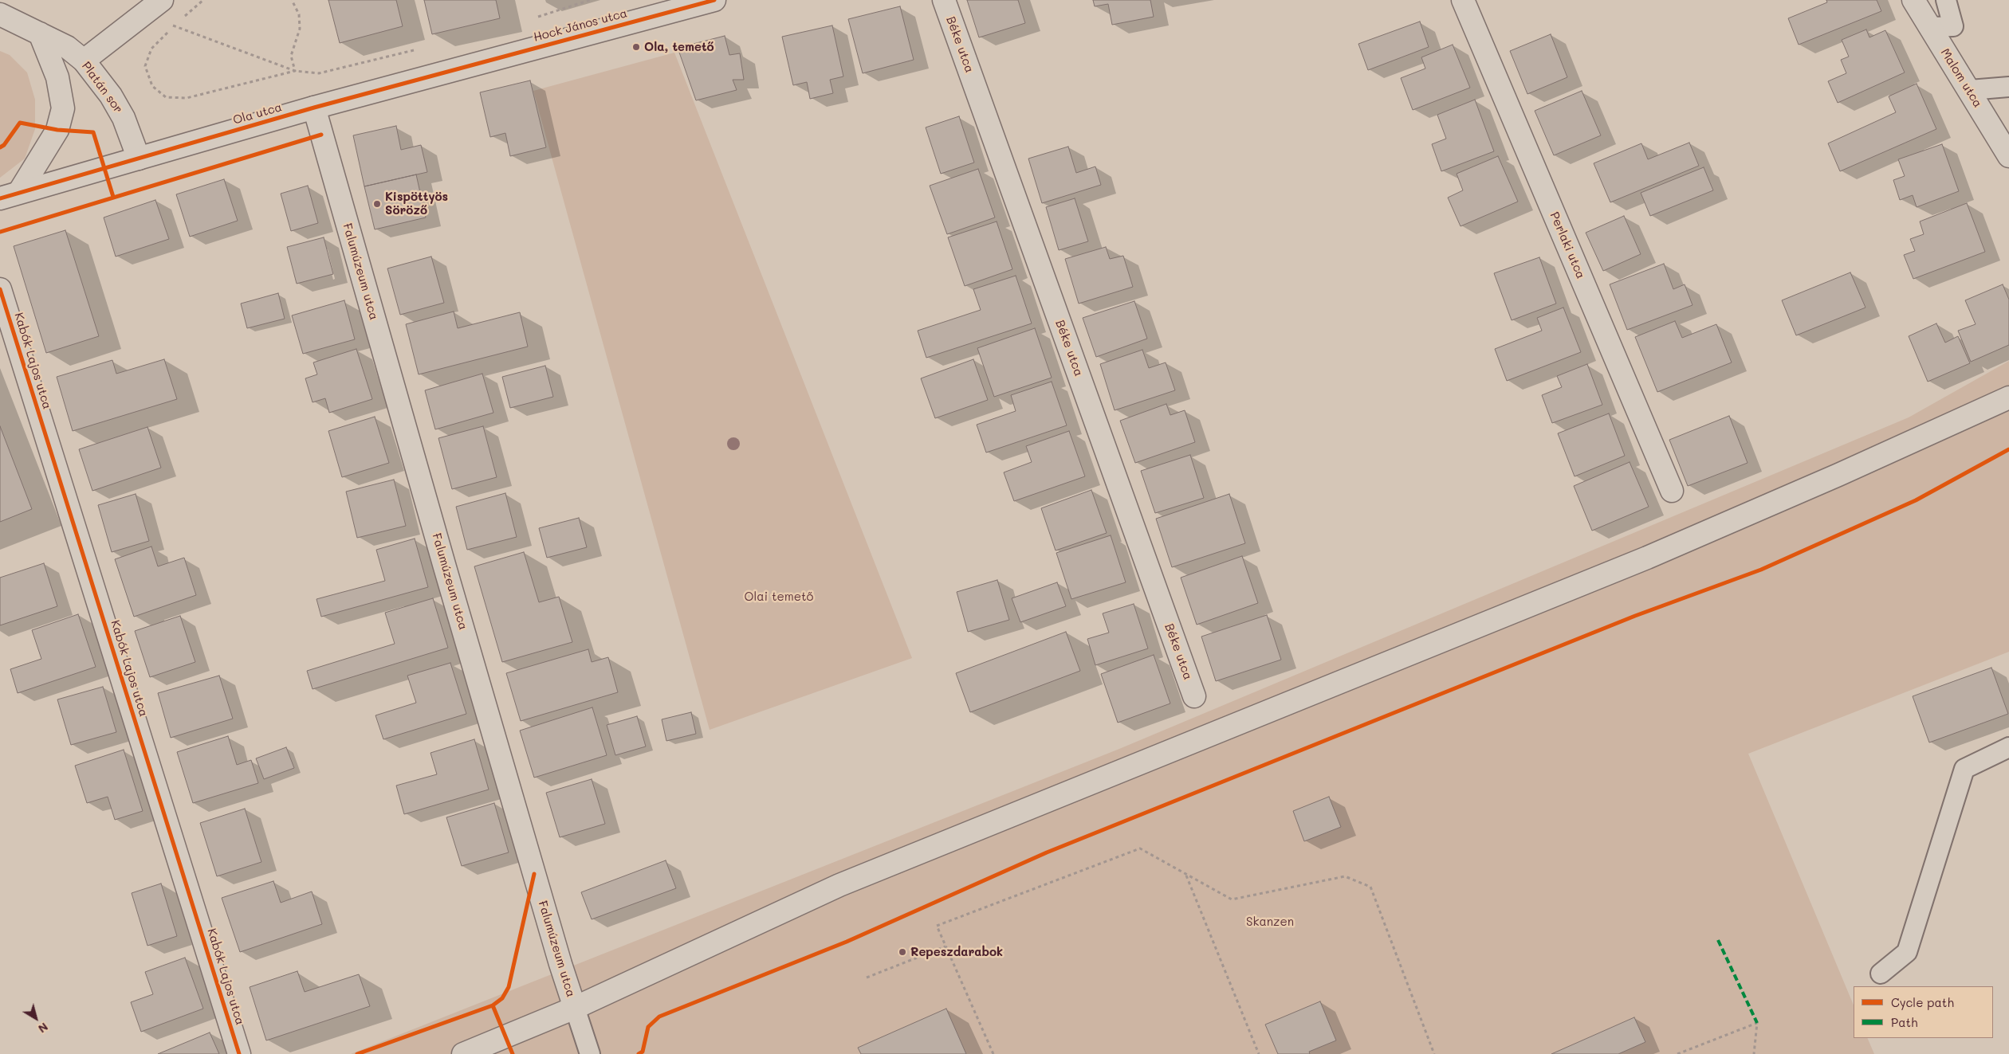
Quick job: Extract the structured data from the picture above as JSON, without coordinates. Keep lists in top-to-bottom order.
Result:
{
  "streets": {
    "street": [
      "Hock János utca",
      "Béke utca",
      "Malom utca",
      "Platán sor",
      "Ola utca",
      "Perlaki utca",
      "Falumúzeum utca",
      "Kabók Lajos utca"
    ]
  },
  "crossings": [
    ["Hock János utca", "Ola utca"],
    ["Platán sor", "Ola utca"],
    ["Ola utca", "Falumúzeum utca"]
  ],
  "parks": ["Olai temető", "Skanzen"],
  "places": ["Ola, temető", "Kispöttyös Söröző", "Repeszdarabok"],
  "legend": ["Cycle path", "Path"],
  "north": "bottom right"
}
